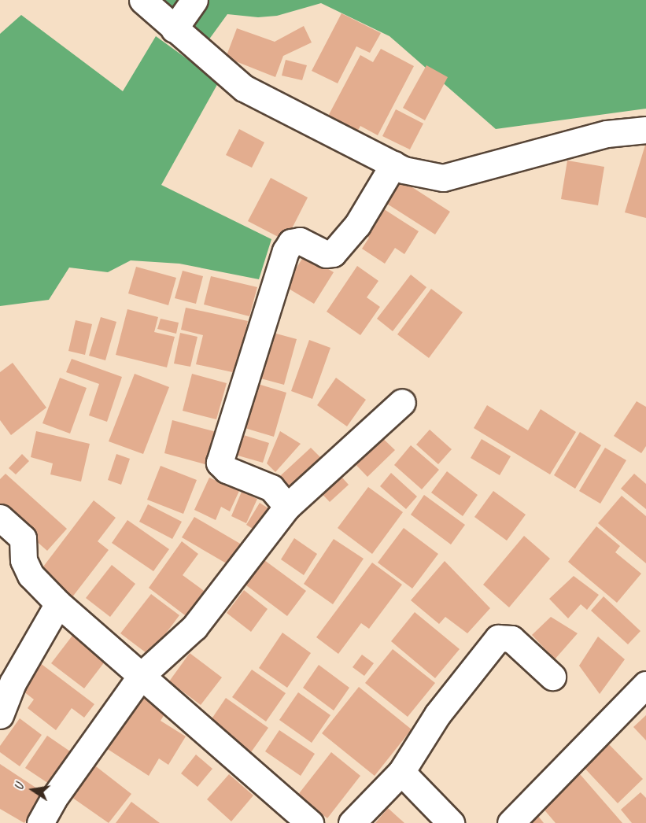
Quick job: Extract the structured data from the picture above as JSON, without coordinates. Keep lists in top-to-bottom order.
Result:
{
  "north": "left"
}
